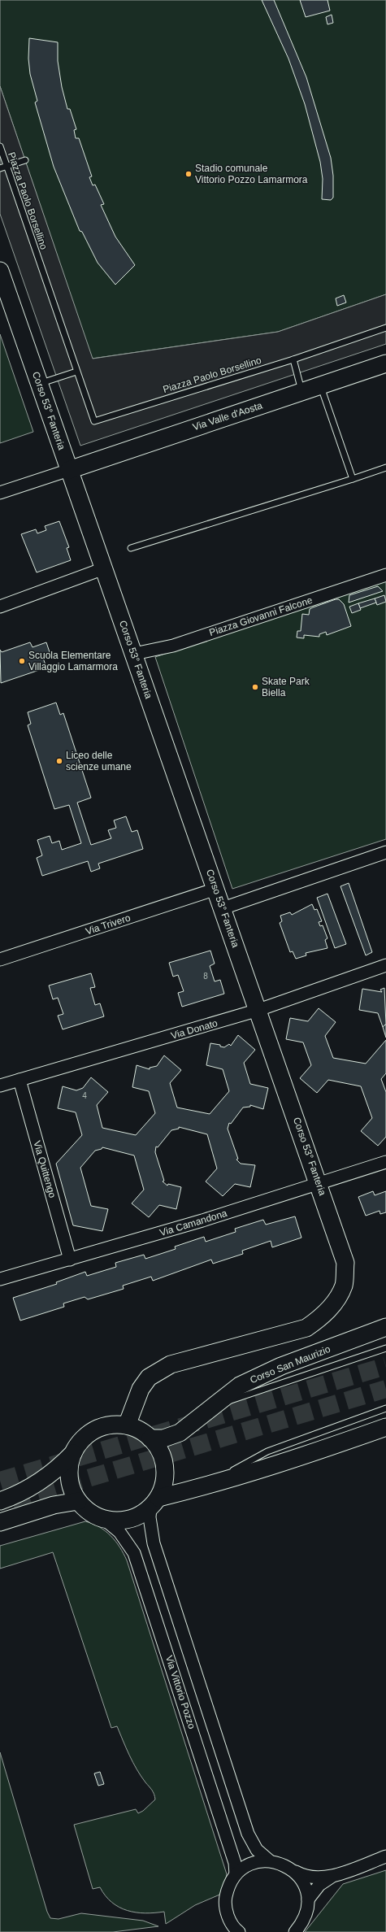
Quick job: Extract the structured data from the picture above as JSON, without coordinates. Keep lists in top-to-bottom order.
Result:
{
  "streets": {
    "street": [
      "Corso 53° Fanteria",
      "Via Valle d'Aosta",
      "Piazza Giovanni Falcone",
      "Via Trivero",
      "Via Donato",
      "Via Quittengo",
      "Via Camandona",
      "Corso San Maurizio",
      "Via Vittorio Pozzo"
    ],
    "lane": ["Piazza Paolo Borsellino"]
  },
  "crossings": [
    ["Corso 53° Fanteria", "Via Valle d'Aosta"],
    ["Corso 53° Fanteria", "Piazza Giovanni Falcone"],
    ["Corso 53° Fanteria", "Via Trivero"],
    ["Corso 53° Fanteria", "Via Donato"],
    ["Corso 53° Fanteria", "Via Camandona"],
    ["Corso 53° Fanteria", "Corso San Maurizio"],
    ["Corso 53° Fanteria", "Via Vittorio Pozzo"],
    ["Via Donato", "Via Quittengo"],
    ["Via Quittengo", "Via Camandona"],
    ["Corso San Maurizio", "Via Vittorio Pozzo"]
  ],
  "places": [
    "Stadio comunale Vittorio Pozzo Lamarmora",
    "Scuola Elementare Villaggio Lamarmora",
    "Skate Park Biella",
    "Liceo delle scienze umane"
  ],
  "house_numbers": ["8", "4"]
}
